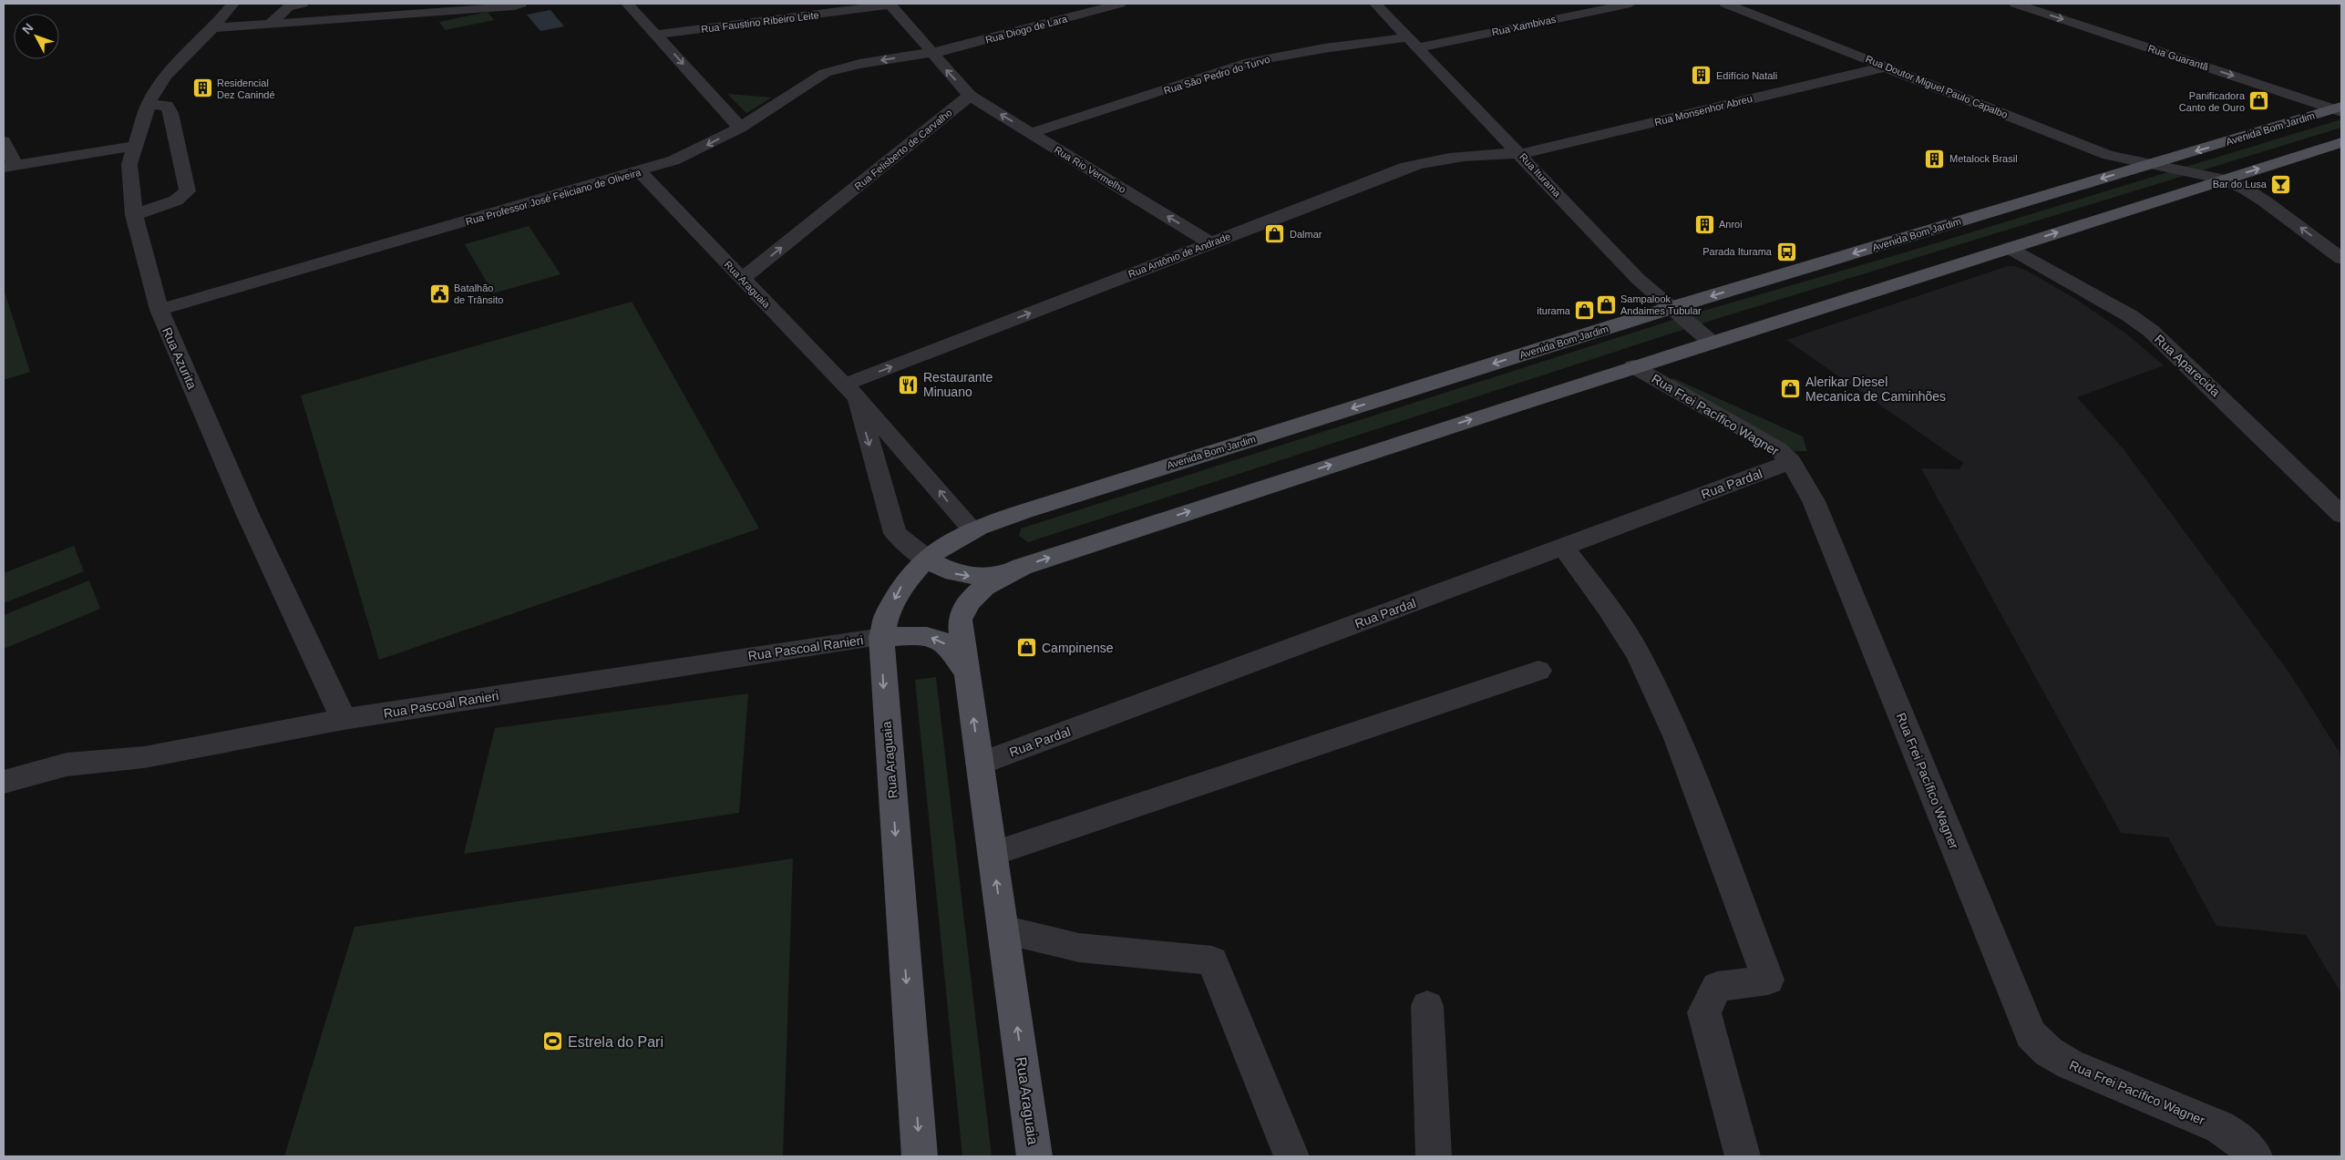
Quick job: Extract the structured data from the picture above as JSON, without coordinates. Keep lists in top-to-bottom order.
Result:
{
  "streets": {
    "main road": ["Avenida Bom Jardim", "Rua Araguaia"],
    "street": [
      "Rua Faustino Ribeiro Leite",
      "Rua Xambivas",
      "Rua Diogo de Lara",
      "Rua Guarantã",
      "Rua São Pedro do Turvo",
      "Rua Doutor Miguel Paulo Capalbo",
      "Rua Monsenhor Abreu",
      "Rua Felisberto de Carvalho",
      "Rua Rio Vermelho",
      "Rua Iturama",
      "Rua Professor José Feliciano de Oliveira",
      "Rua Antônio de Andrade",
      "Rua Azurita",
      "Rua Aparecida",
      "Rua Frei Pacífico Wagner",
      "Rua Pardal",
      "Rua Pascoal Ranieri"
    ]
  },
  "crossings": [
    ["Rua Xambivas", "Rua São Pedro do Turvo"],
    ["Rua Xambivas", "Rua Iturama"],
    ["Rua Diogo de Lara", "Rua Professor José Feliciano de Oliveira"],
    ["Rua Guarantã", "Avenida Bom Jardim"],
    ["Rua São Pedro do Turvo", "Rua Rio Vermelho"],
    ["Rua São Pedro do Turvo", "Rua Iturama"],
    ["Rua Doutor Miguel Paulo Capalbo", "Rua Monsenhor Abreu"],
    ["Rua Doutor Miguel Paulo Capalbo", "Avenida Bom Jardim"],
    ["Rua Monsenhor Abreu", "Rua Iturama"],
    ["Rua Monsenhor Abreu", "Rua Antônio de Andrade"],
    ["Avenida Bom Jardim", "Rua Iturama"],
    ["Avenida Bom Jardim", "Rua Araguaia"],
    ["Rua Felisberto de Carvalho", "Rua Rio Vermelho"],
    ["Rua Felisberto de Carvalho", "Rua Araguaia"],
    ["Rua Rio Vermelho", "Rua Antônio de Andrade"],
    ["Rua Iturama", "Rua Antônio de Andrade"],
    ["Rua Professor José Feliciano de Oliveira", "Rua Araguaia"],
    ["Rua Professor José Feliciano de Oliveira", "Rua Azurita"],
    ["Rua Antônio de Andrade", "Rua Araguaia"],
    ["Rua Araguaia", "Rua Pardal"],
    ["Rua Araguaia", "Rua Pascoal Ranieri"],
    ["Rua Azurita", "Rua Pascoal Ranieri"],
    ["Rua Frei Pacífico Wagner", "Rua Pardal"]
  ],
  "one_way": [
    "Rua Guarantã",
    "Rua Felisberto de Carvalho",
    "Rua Rio Vermelho",
    "Rua Professor José Feliciano de Oliveira",
    "Rua Antônio de Andrade"
  ],
  "places": {
    "building": [
      "Edifício Natali",
      "Residencial Dez Canindé",
      "Metalock Brasil",
      "Anroi"
    ],
    "shop": [
      "Panificadora Canto de Ouro",
      "Dalmar",
      "Sampalook Andaimes Tubular",
      "iturama",
      "Alerikar Diesel Mecanica de Caminhões",
      "Campinense"
    ],
    "bar": ["Bar do Lusa"],
    "bus stop": ["Parada Iturama"],
    "public building": ["Batalhão de Trânsito"],
    "restaurant": ["Restaurante Minuano"],
    "sports": ["Estrela do Pari"]
  },
  "north": "top left"
}
